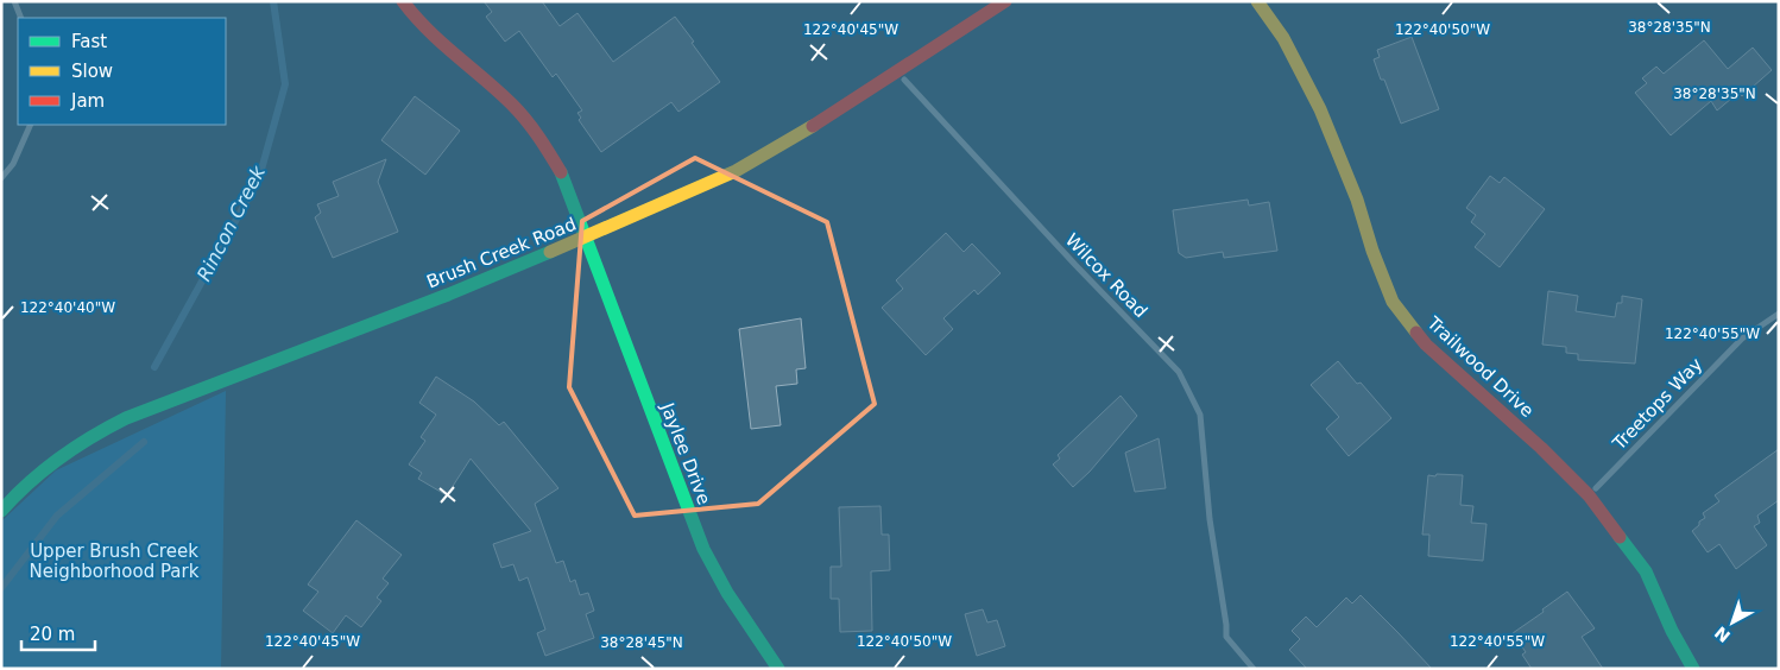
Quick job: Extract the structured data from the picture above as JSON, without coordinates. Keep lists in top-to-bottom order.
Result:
{
  "streets": {
    "street": [
      "Brush Creek Road",
      "Wilcox Road",
      "Trailwood Drive",
      "Treetops Way",
      "Jaylee Drive"
    ]
  },
  "crossings": [
    ["Brush Creek Road", "Wilcox Road"],
    ["Brush Creek Road", "Jaylee Drive"],
    ["Trailwood Drive", "Treetops Way"]
  ],
  "water": ["Rincon Creek"],
  "parks": ["Upper Brush Creek Neighborhood Park"],
  "legend": ["Fast", "Slow", "Jam"],
  "scale_bar": "20 m",
  "north": "bottom left",
  "coordinates": [
    "38°28'35\"N",
    "122°40'45\"W",
    "122°40'50\"W",
    "122°40'40\"W",
    "122°40'55\"W",
    "38°28'45\"N"
  ]
}
